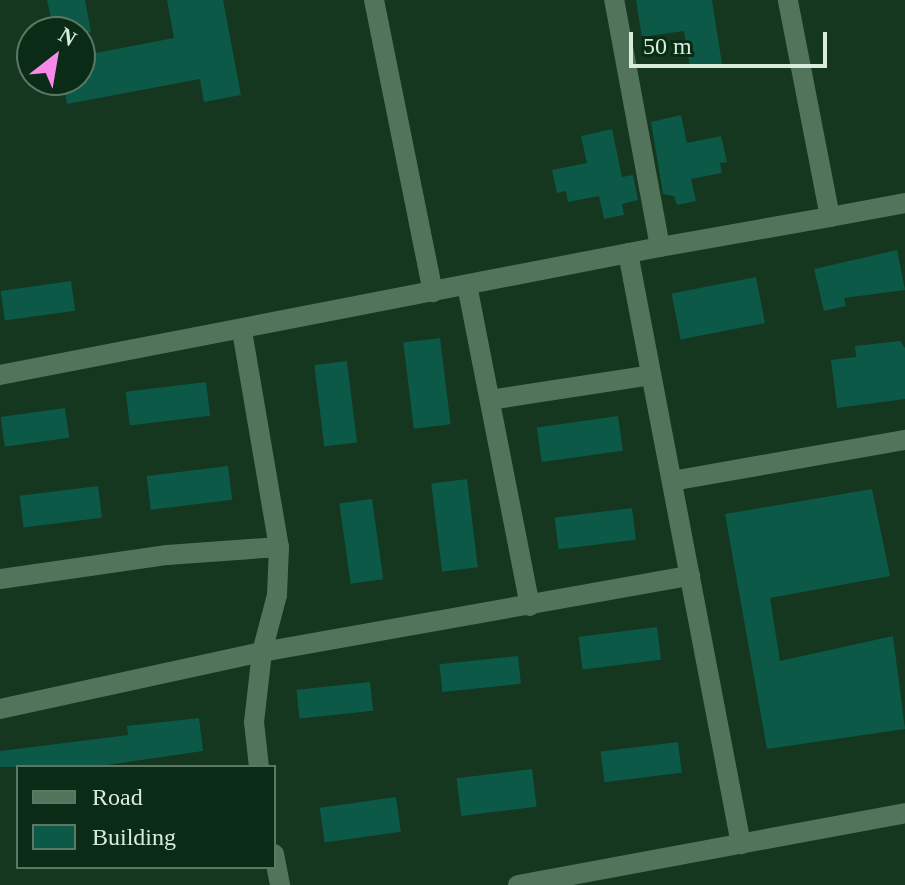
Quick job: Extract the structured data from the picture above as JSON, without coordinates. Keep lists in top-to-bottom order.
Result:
{
  "legend": ["Road", "Building"],
  "scale_bar": "50 m",
  "north": "top right"
}
